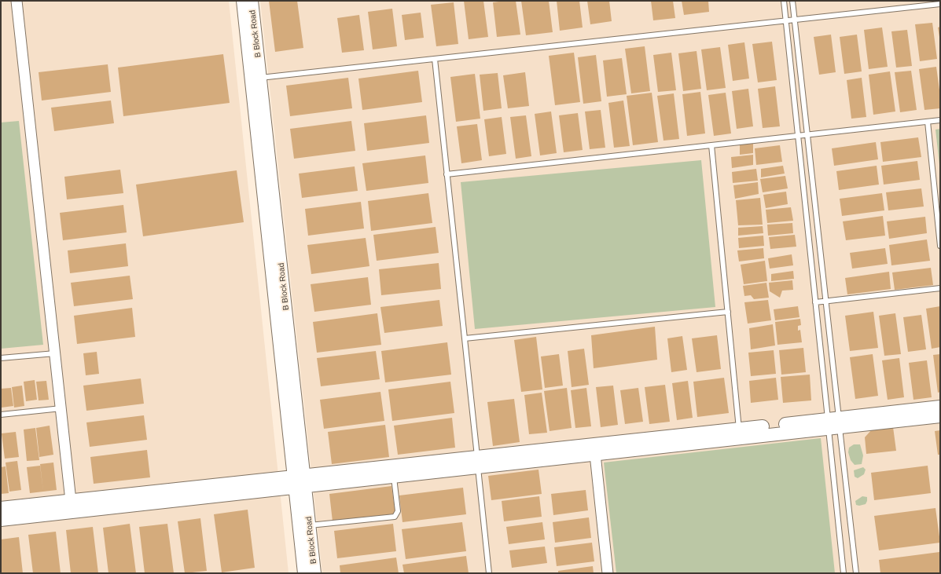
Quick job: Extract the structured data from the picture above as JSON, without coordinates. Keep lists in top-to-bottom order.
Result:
{
  "streets": {
    "street": ["B Block Road"]
  }
}
